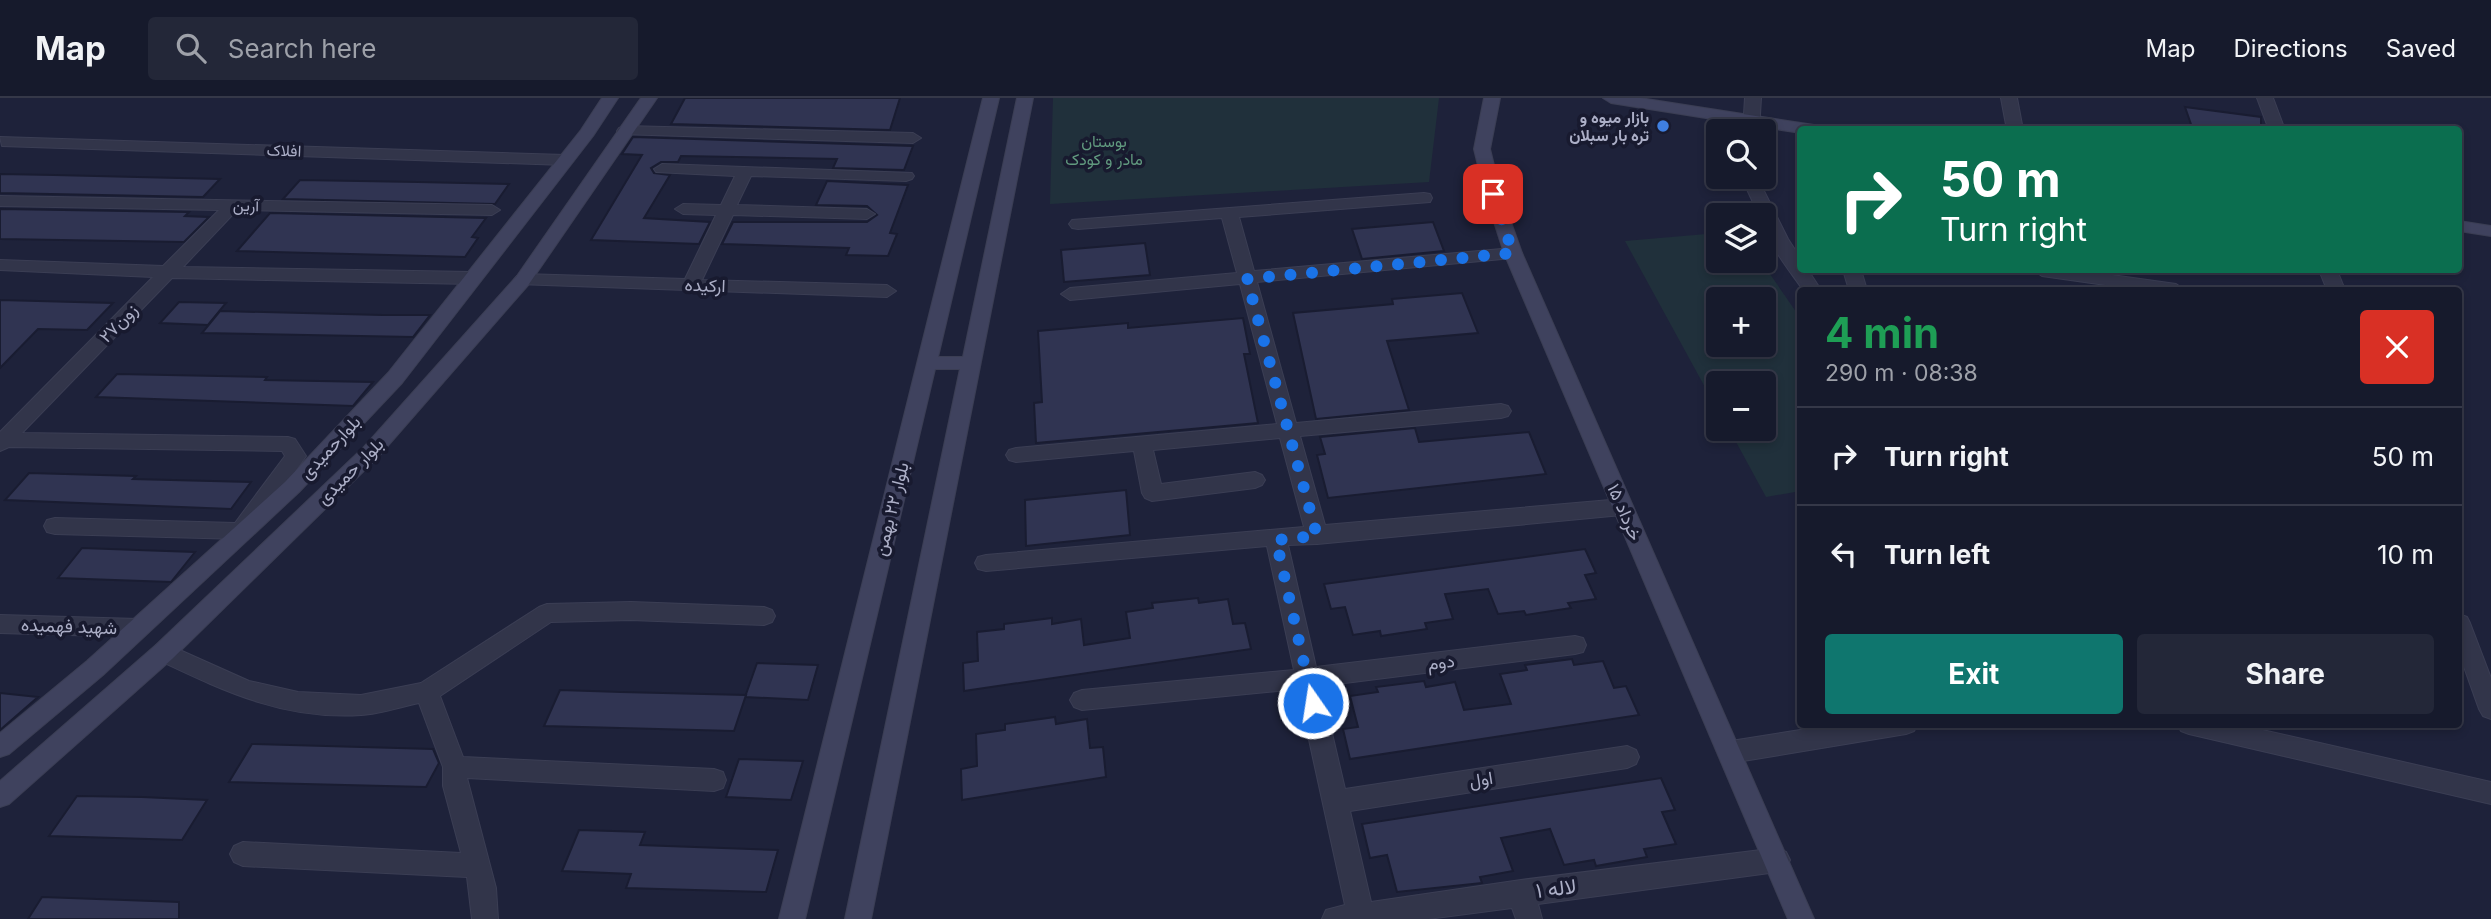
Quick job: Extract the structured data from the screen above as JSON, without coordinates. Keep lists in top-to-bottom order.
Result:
{
  "streets": {
    "main road": [
      "بلوارحمیدی",
      "بلوار حمیدی",
      "بلوار ۲۲ بهمن",
      "۱۵ خرداد"
    ],
    "street": [
      "افلاک",
      "آرین",
      "ارکیده",
      "زون۲۷",
      "شهید فهمیده",
      "دوم",
      "اول",
      "لاله ۱"
    ]
  },
  "crossings": [
    ["افلاک", "بلوارحمیدی"],
    ["آرین", "زون۲۷"],
    ["ارکیده", "بلوار حمیدی"],
    ["بلوارحمیدی", "شهید فهمیده"],
    ["۱۵ خرداد", "لاله ۱"]
  ],
  "parks": ["بوستان مادر و کودک"],
  "places": ["بازار میوه و تره بار سبلان"],
  "page": {
    "header": "Map",
    "search": "Search here",
    "nav": ["Map", "Directions", "Saved"],
    "map_buttons": ["+", "−"],
    "turn": ["50 m", "Turn right"],
    "heading": ["4 min", "290 m · 08:38"],
    "list": [
      {
        "name": "Turn right",
        "value": "50 m"
      },
      {
        "name": "Turn left",
        "value": "10 m"
      }
    ],
    "buttons": ["Exit", "Share"]
  }
}
